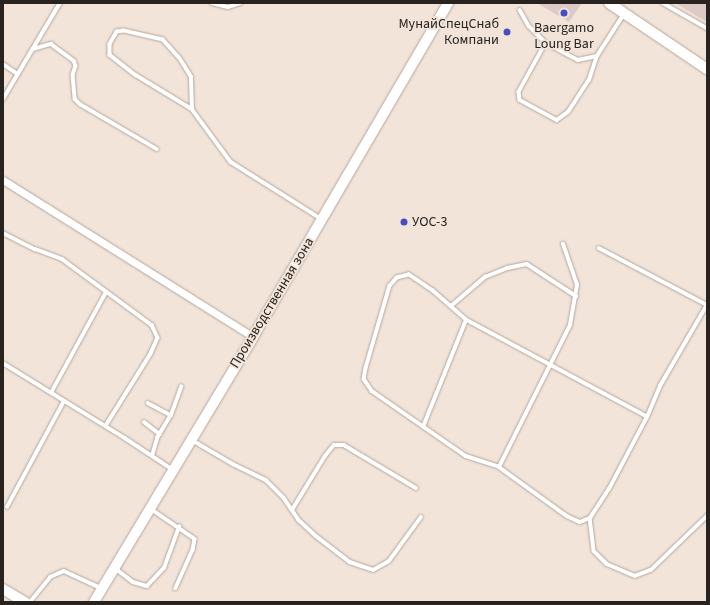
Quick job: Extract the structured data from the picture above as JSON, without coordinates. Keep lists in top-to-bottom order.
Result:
{
  "streets": {
    "main road": ["Производственная зона"]
  },
  "places": ["Baergamo Loung Bar", "МунайСпецСнаб Компани", "УОС-3"]
}
